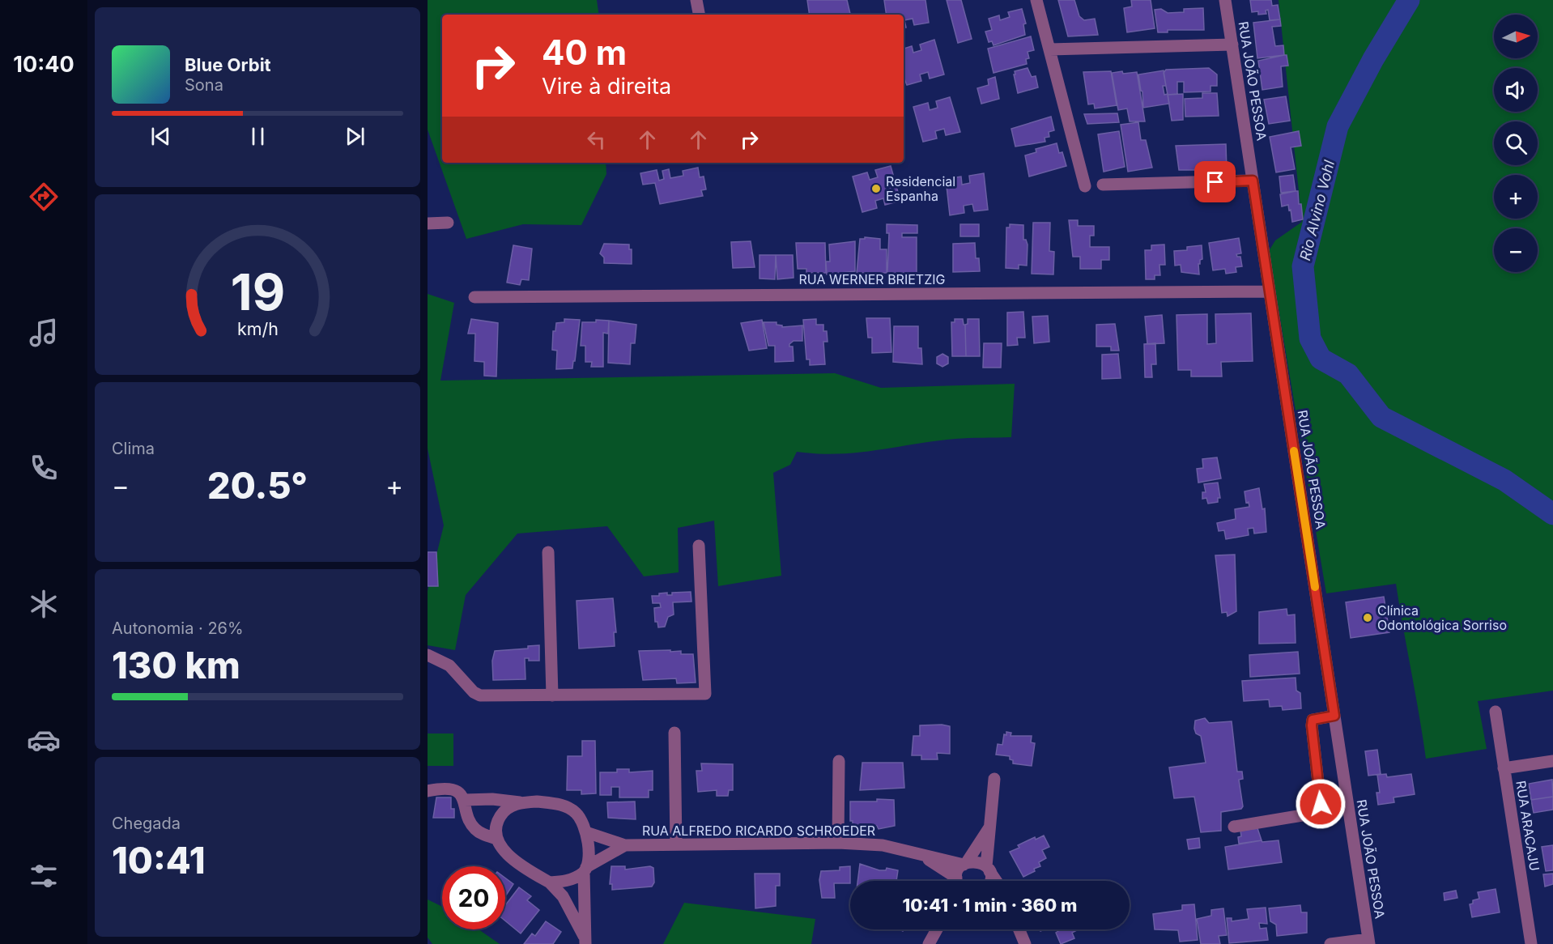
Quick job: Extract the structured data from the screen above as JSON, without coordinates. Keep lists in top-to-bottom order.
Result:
{
  "streets": {
    "street": [
      "RUA JOÃO PESSOA",
      "RUA WERNER BRIETZIG",
      "RUA ARACAJU",
      "RUA ALFREDO RICARDO SCHROEDER"
    ]
  },
  "crossings": [
    ["RUA JOÃO PESSOA", "RUA WERNER BRIETZIG"]
  ],
  "water": ["Rio Alvino Vohl"],
  "places": ["Residencial Espanha", "Clínica Odontológica Sorriso"],
  "north": "right",
  "page": {
    "tabs": "10:40",
    "map_buttons": ["+", "−"],
    "turn": ["40 m", "Vire à direita"],
    "song": ["Blue Orbit", "Sona"],
    "tile": [
      "Clima",
      ["Autonomia · 26%", "130 km"],
      ["Chegada", "10:41"]
    ],
    "heat": ["−", "20.5°", "+"],
    "limit": "20",
    "trip": "10:41 · 1 min · 360 m",
    "gauge": ["19", "km/h"]
  }
}
